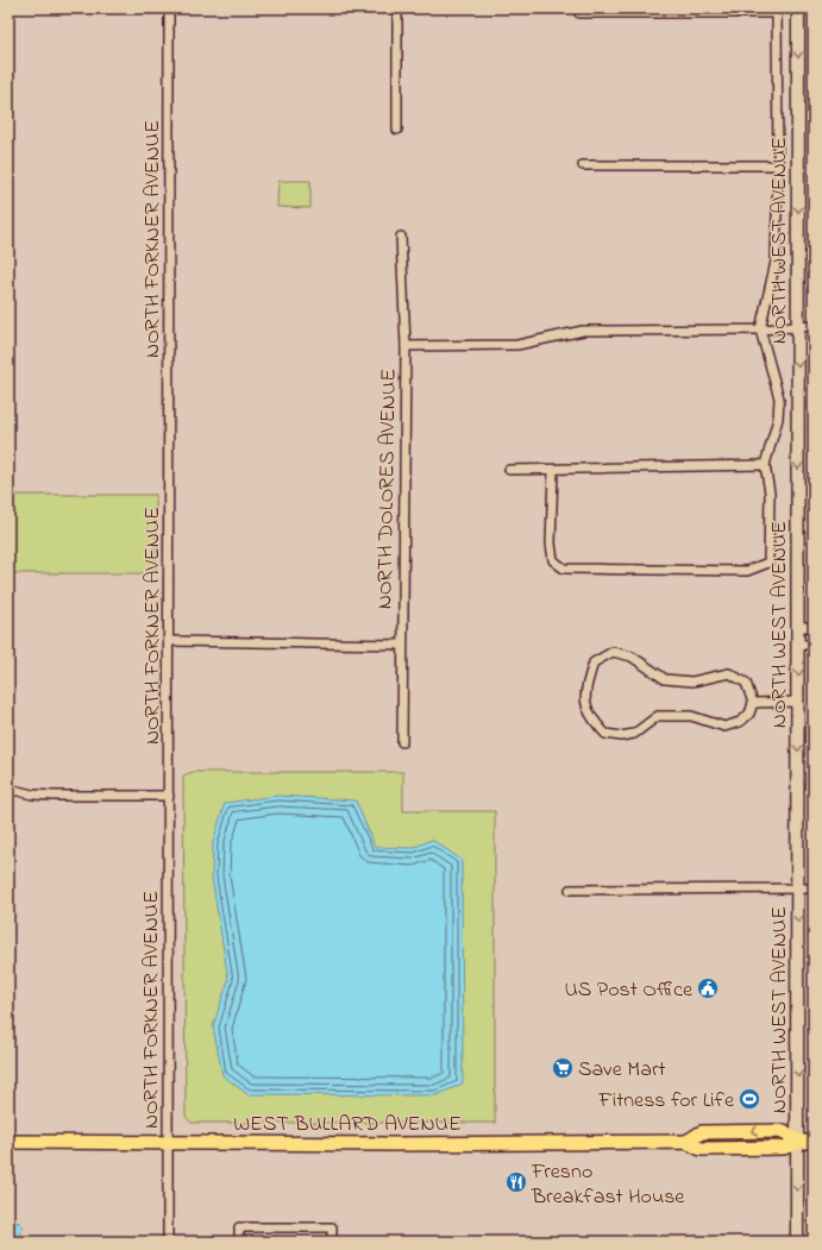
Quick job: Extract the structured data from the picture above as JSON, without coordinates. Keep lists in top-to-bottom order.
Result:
{
  "streets": {
    "main road": ["NORTH WEST AVENUE", "WEST BULLARD AVENUE"],
    "street": ["NORTH FORKNER AVENUE", "NORTH DOLORES AVENUE"]
  },
  "crossings": [
    ["NORTH FORKNER AVENUE", "WEST BULLARD AVENUE"],
    ["NORTH WEST AVENUE", "WEST BULLARD AVENUE"]
  ],
  "one_way": ["NORTH WEST AVENUE"],
  "places": {
    "public building": ["US Post Office"],
    "supermarket": ["Save Mart"],
    "sports": ["Fitness for Life"],
    "restaurant": ["Fresno Breakfast House"]
  }
}
